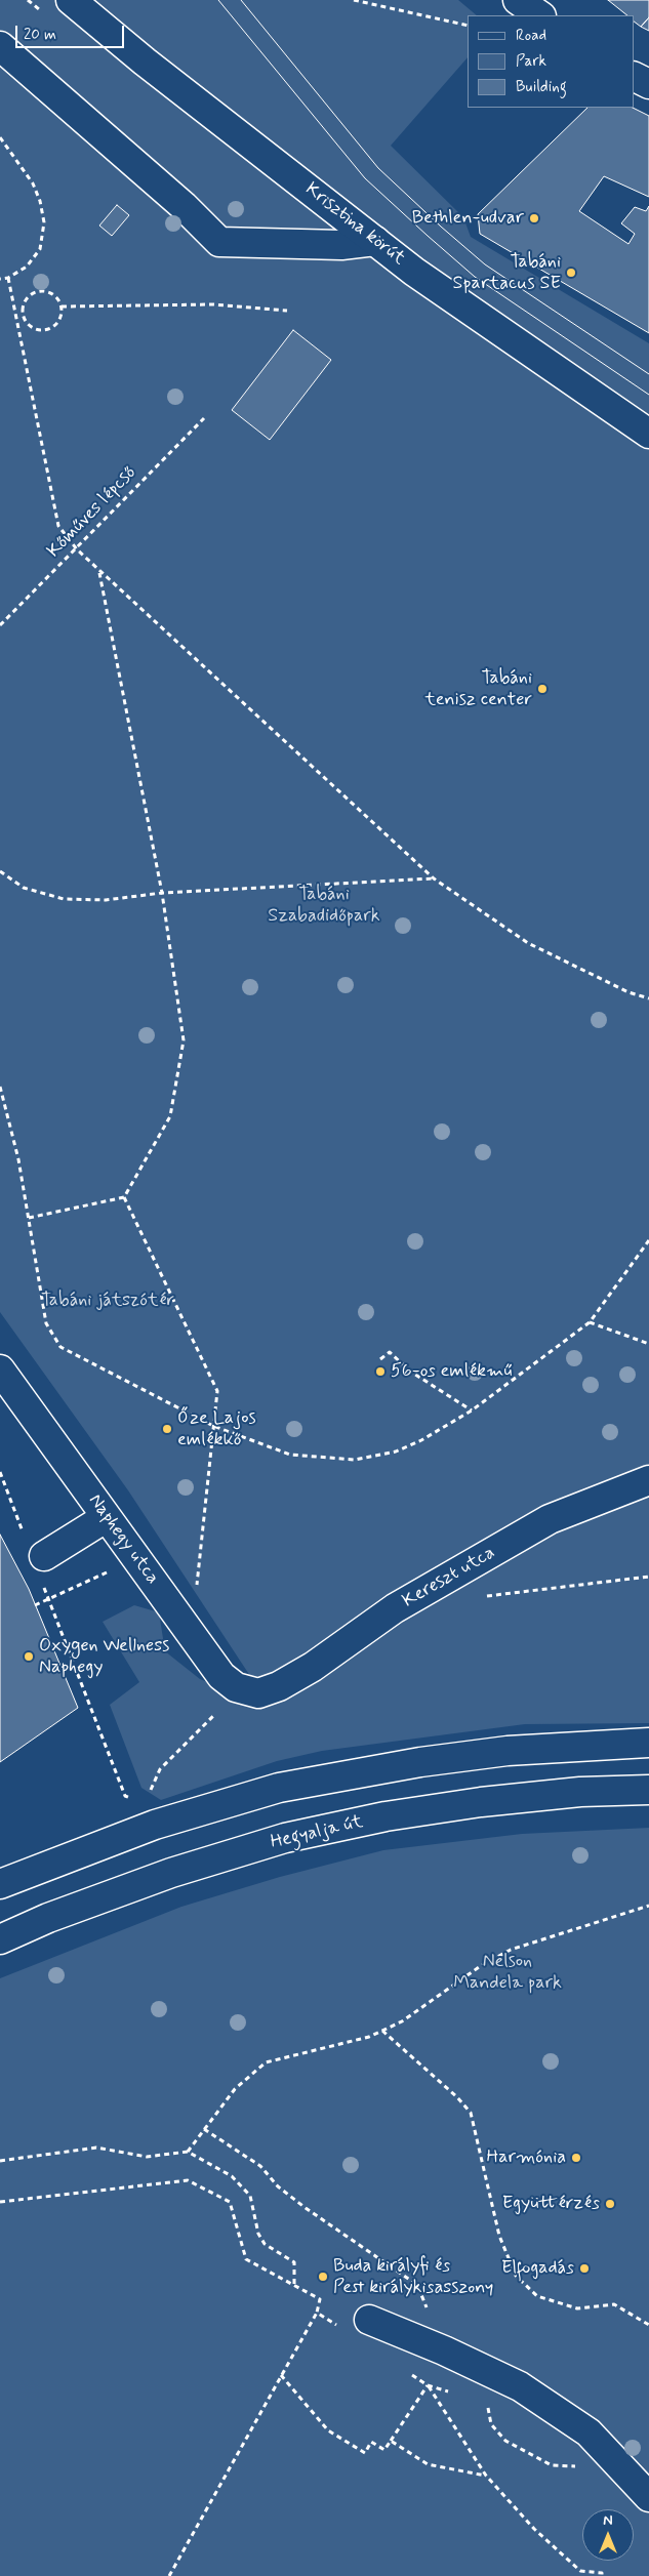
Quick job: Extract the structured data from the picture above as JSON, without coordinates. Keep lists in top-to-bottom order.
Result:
{
  "streets": {
    "main road": [
      "Krisztina körút",
      "Naphegy utca",
      "Kereszt utca",
      "Hegyalja út"
    ],
    "path": ["Kőműves lépcső"]
  },
  "crossings": [
    ["Naphegy utca", "Kereszt utca"]
  ],
  "parks": ["Tabáni Szabadidőpark", "Tabáni játszótér", "Nelson Mandela park"],
  "places": [
    "Bethlen-udvar",
    "Tabáni Spartacus SE",
    "Tabáni tenisz center",
    "56-os emlékmű",
    "Őze Lajos emlékkő",
    "Oxygen Wellness Naphegy",
    "Harmónia",
    "Együttérzés",
    "Elfogadás",
    "Buda királyfi és Pest királykisasszony"
  ],
  "legend": ["Road", "Park", "Building"],
  "scale_bar": "20 m",
  "north": "top"
}
